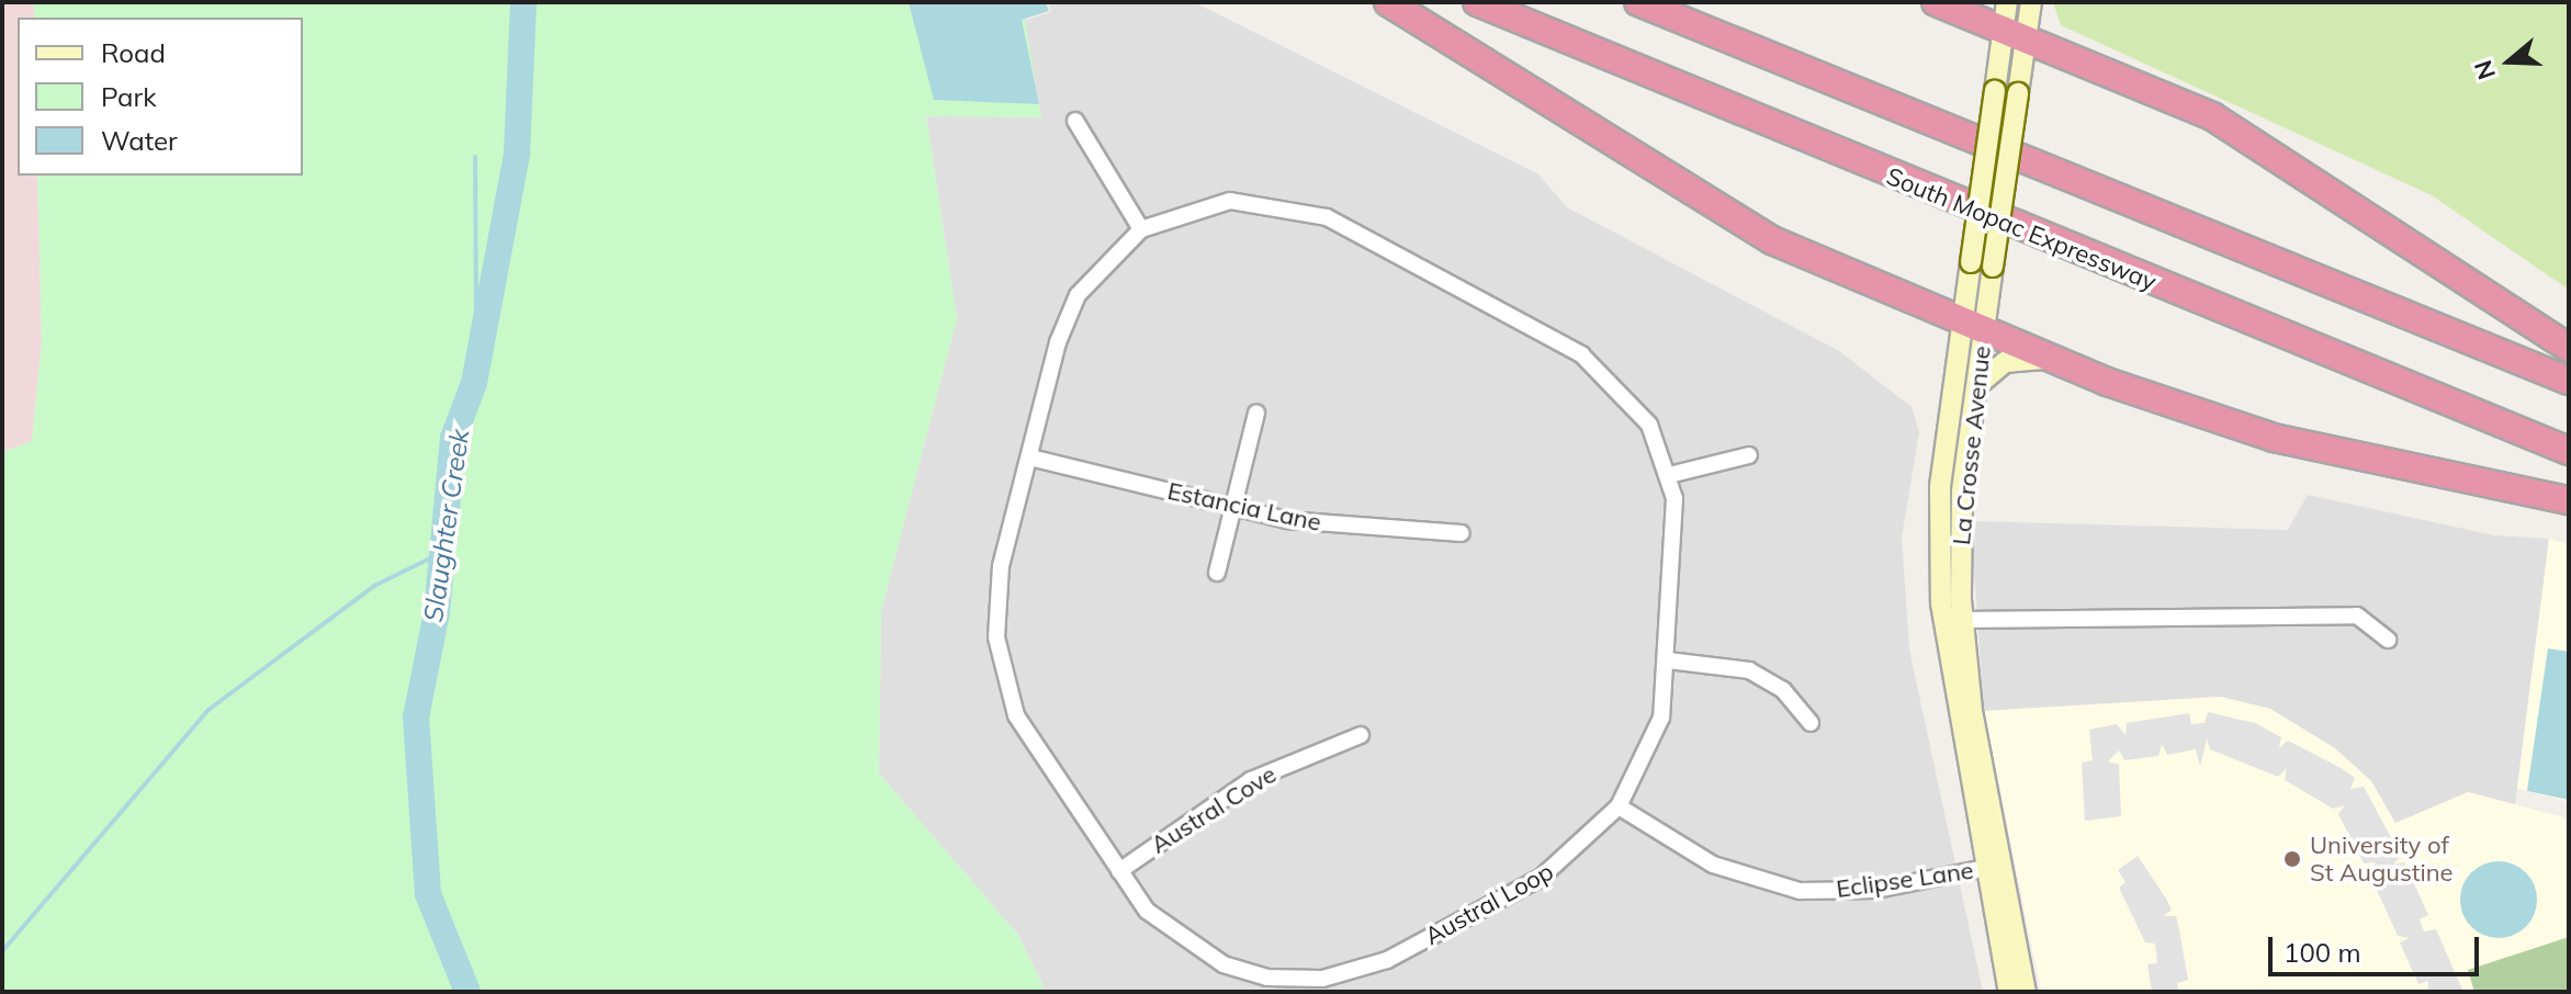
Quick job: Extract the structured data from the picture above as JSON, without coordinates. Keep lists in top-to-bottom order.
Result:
{
  "streets": {
    "highway": ["South Mopac Expressway"],
    "street": [
      "La Crosse Avenue",
      "Estancia Lane",
      "Austral Cove",
      "Eclipse Lane",
      "Austral Loop"
    ]
  },
  "crossings": [
    ["La Crosse Avenue", "Eclipse Lane"],
    ["Estancia Lane", "Austral Loop"],
    ["Austral Cove", "Austral Loop"],
    ["Eclipse Lane", "Austral Loop"]
  ],
  "water": ["Slaughter Creek"],
  "places": ["University of St Augustine"],
  "legend": ["Road", "Park", "Water"],
  "scale_bar": "100 m",
  "north": "left"
}
